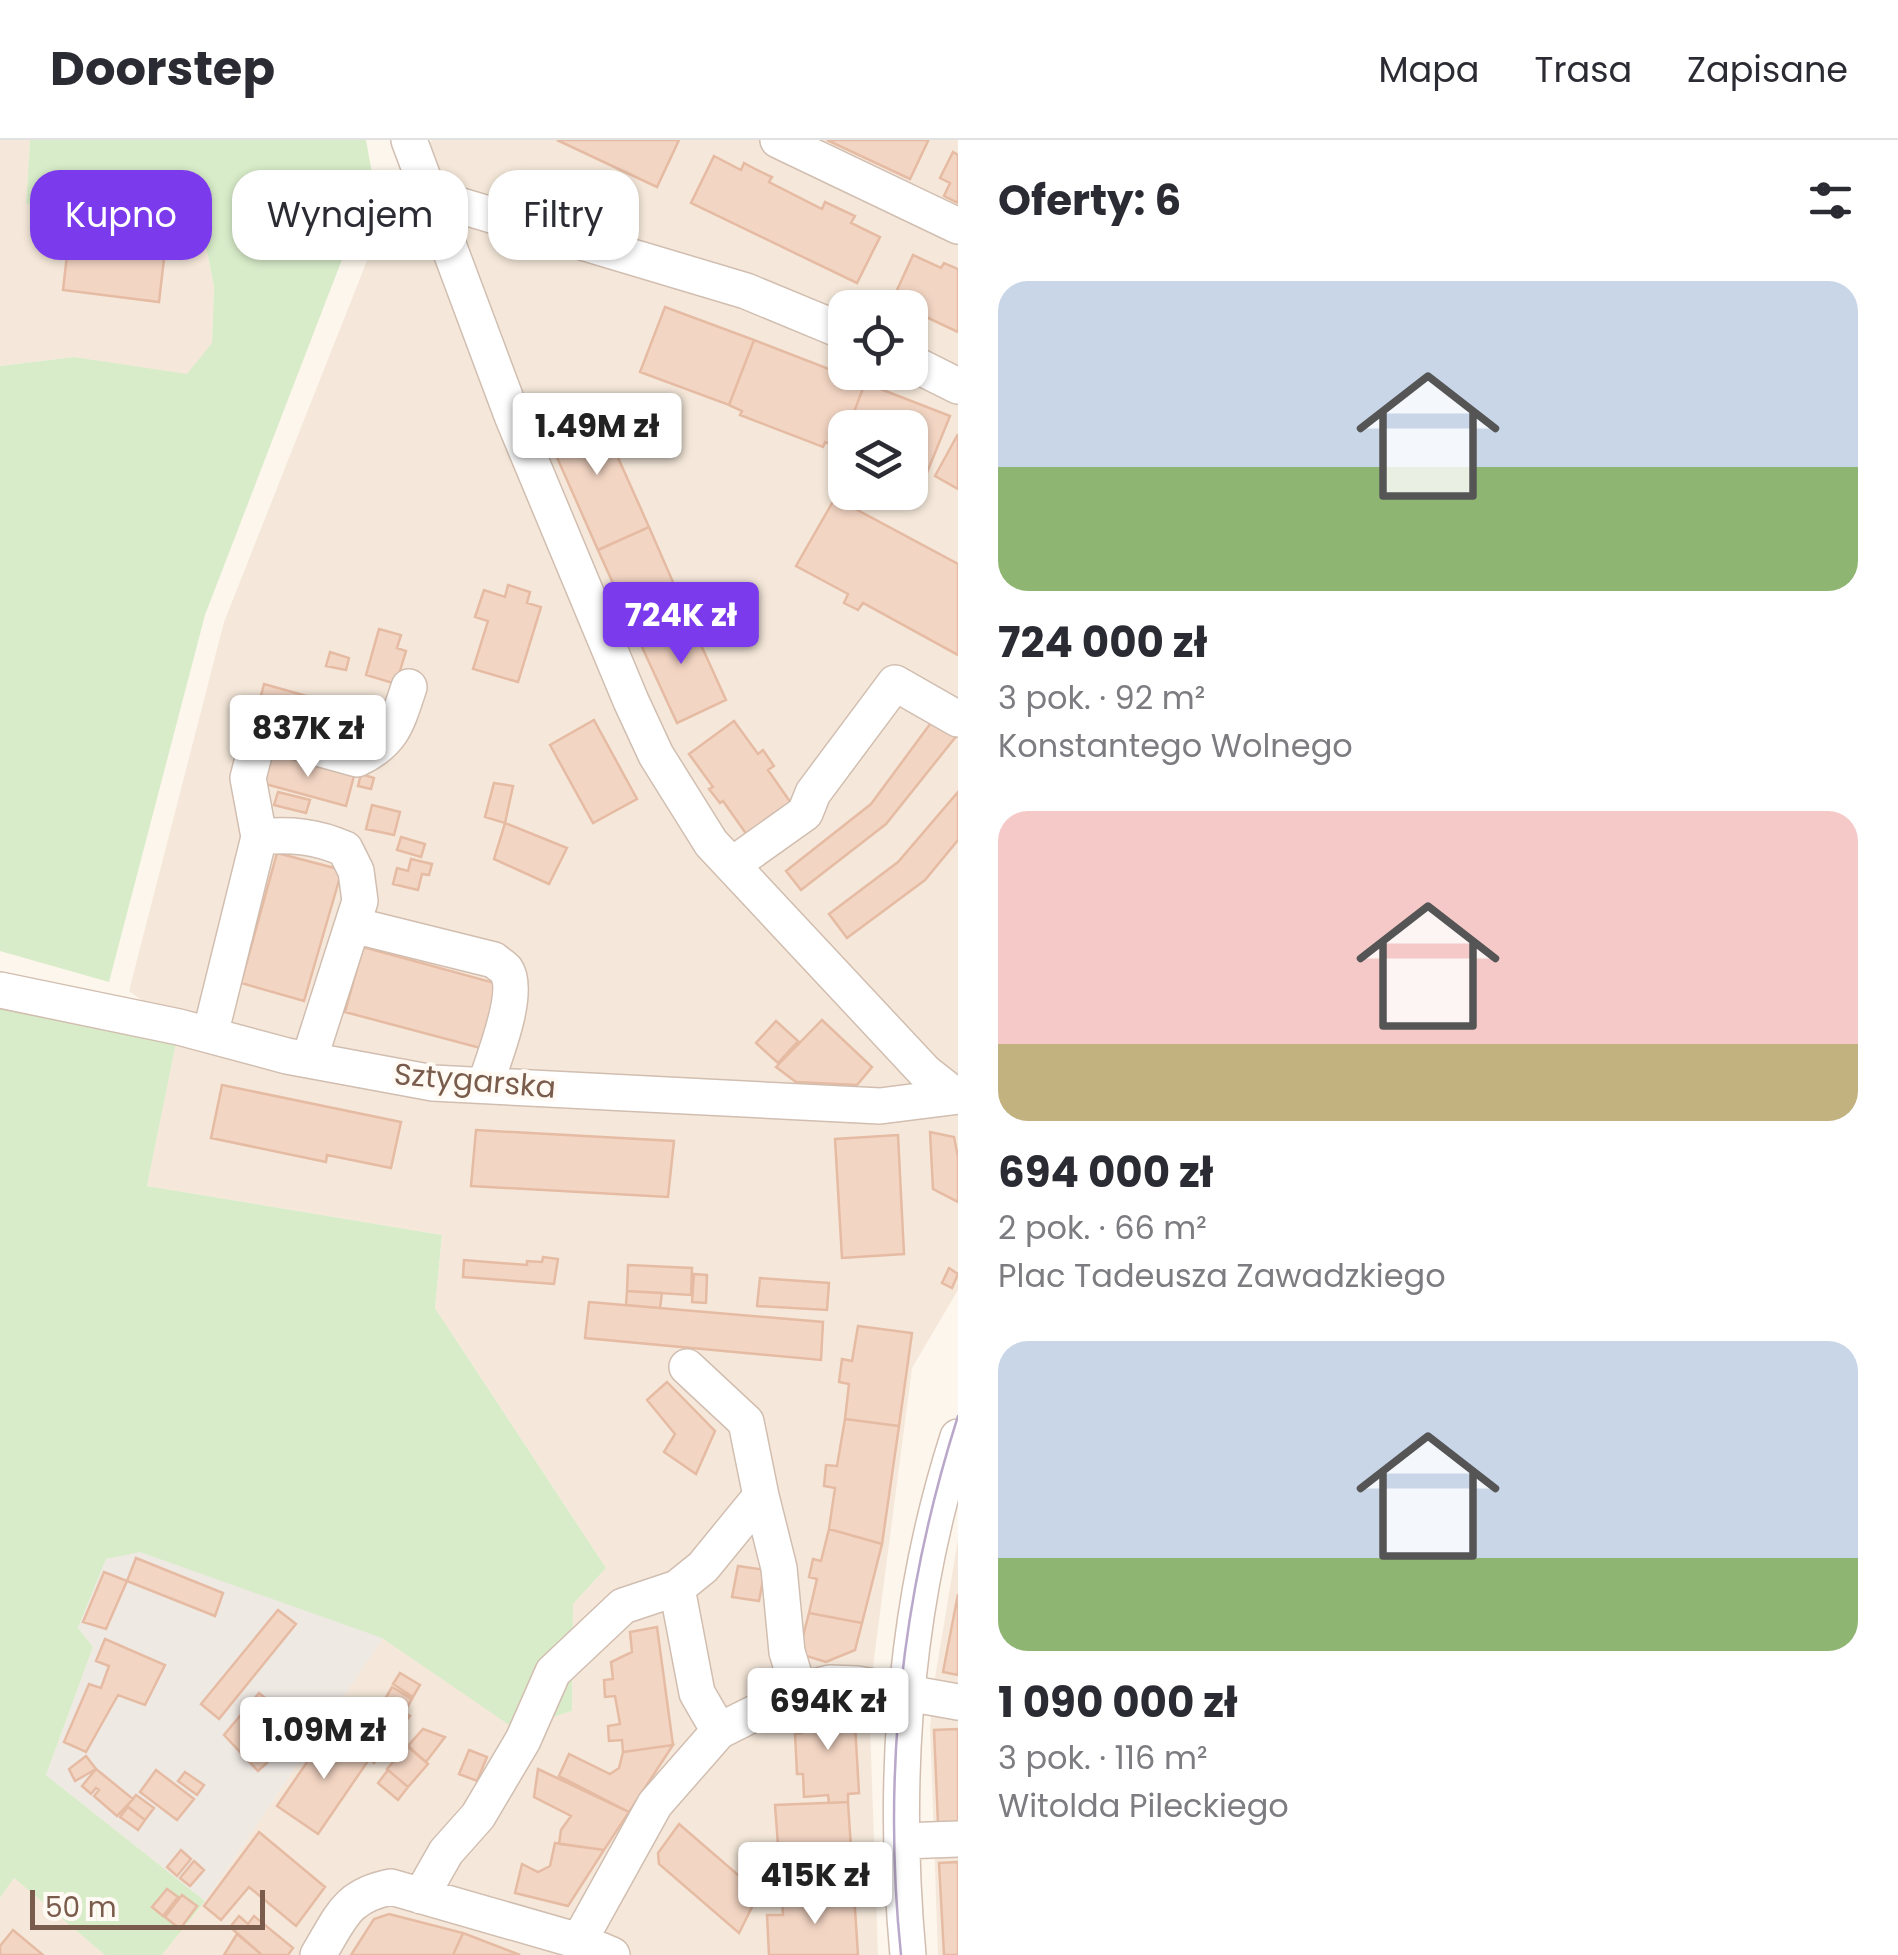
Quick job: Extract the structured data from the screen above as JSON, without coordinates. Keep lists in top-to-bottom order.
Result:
{
  "streets": {
    "street": ["Sztygarska"]
  },
  "scale_bar": "50 m",
  "page": {
    "header": "Doorstep",
    "nav": ["Mapa", "Trasa", "Zapisane"],
    "heading": "Oferty: 6",
    "chip": ["Kupno", "Wynajem", "Filtry"],
    "list": [
      {
        "name": "724 000 zł",
        "note": "3 pok. · 92 m² · Konstantego Wolnego"
      },
      {
        "name": "694 000 zł",
        "note": "2 pok. · 66 m² · Plac Tadeusza Zawadzkiego"
      },
      {
        "name": "1 090 000 zł",
        "note": "3 pok. · 116 m² · Witolda Pileckiego"
      }
    ],
    "price": [
      "1.49M zł",
      "724K zł",
      "837K zł",
      "694K zł",
      "1.09M zł",
      "415K zł"
    ],
    "scale": "50 m"
  }
}
